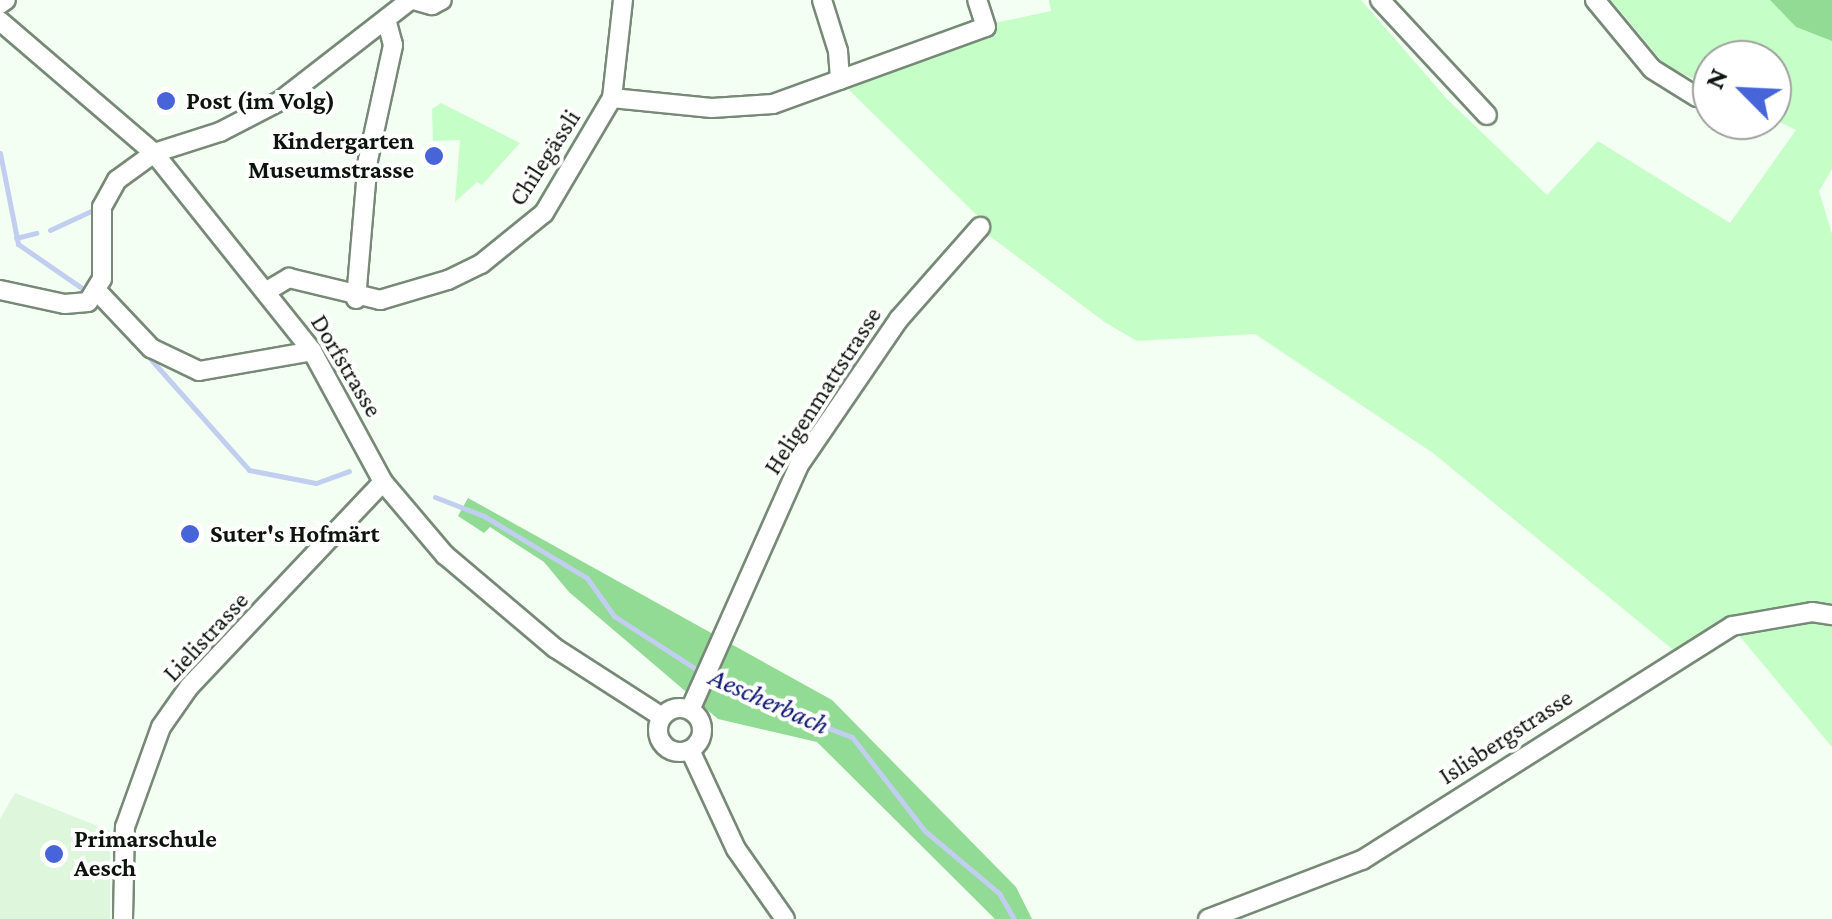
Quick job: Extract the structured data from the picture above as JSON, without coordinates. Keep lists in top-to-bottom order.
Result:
{
  "streets": {
    "street": [
      "Chilegässli",
      "Dorfstrasse",
      "Heligenmattstrasse",
      "Lielistrasse",
      "Islisbergstrasse"
    ]
  },
  "crossings": [
    ["Chilegässli", "Dorfstrasse"],
    ["Dorfstrasse", "Heligenmattstrasse"],
    ["Dorfstrasse", "Lielistrasse"]
  ],
  "water": ["Aescherbach"],
  "places": [
    "Post (im Volg)",
    "Kindergarten Museumstrasse",
    "Suter's Hofmärt",
    "Primarschule Aesch"
  ],
  "north": "top left"
}
